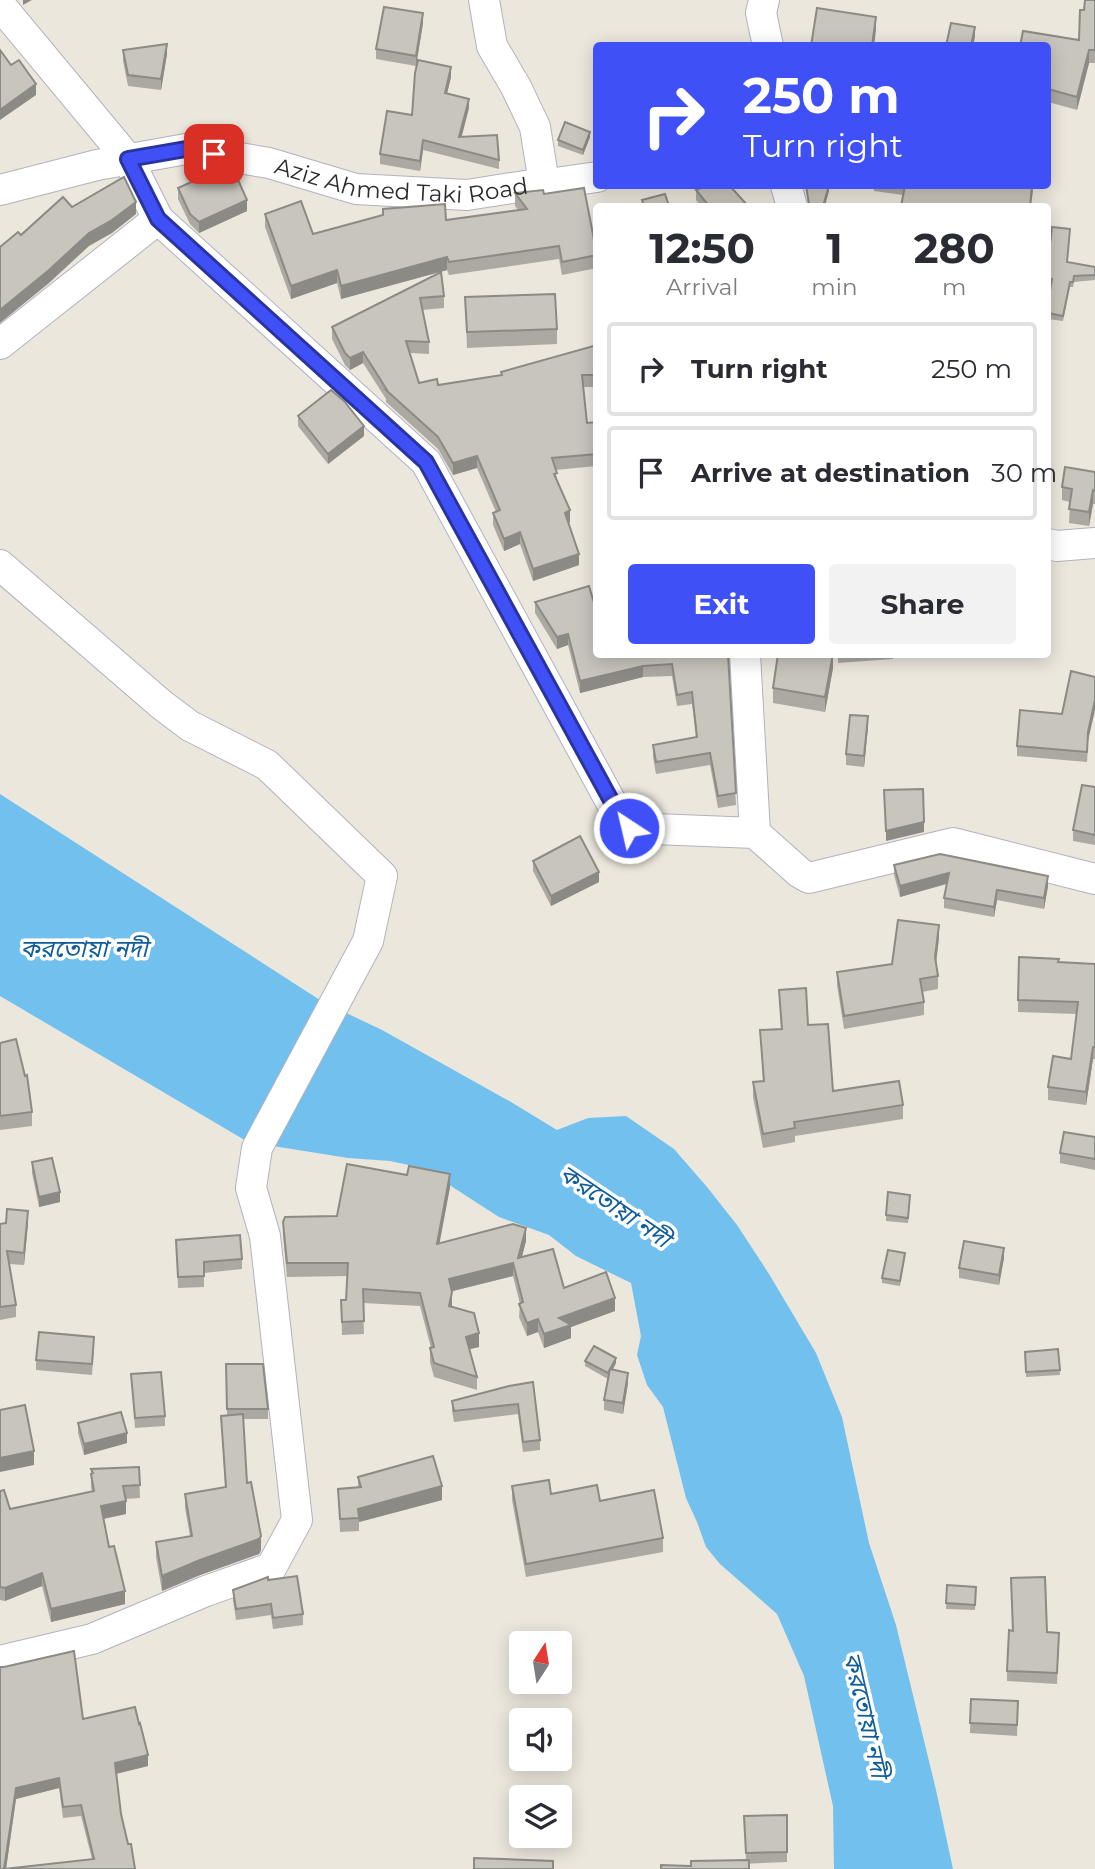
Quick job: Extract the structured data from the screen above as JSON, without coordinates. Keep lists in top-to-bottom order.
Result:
{
  "streets": {
    "street": ["Aziz Ahmed Taki Road"]
  },
  "water": ["করতোয়া নদী"],
  "north": "top",
  "page": {
    "turn": ["250 m", "Turn right"],
    "eta": [
      "12:50",
      "Arrival",
      "1",
      "min",
      "280",
      "m"
    ],
    "list": [
      {
        "name": "Turn right",
        "value": "250 m"
      },
      {
        "name": "Arrive at destination",
        "value": "30 m"
      }
    ],
    "buttons": ["Exit", "Share"]
  }
}
